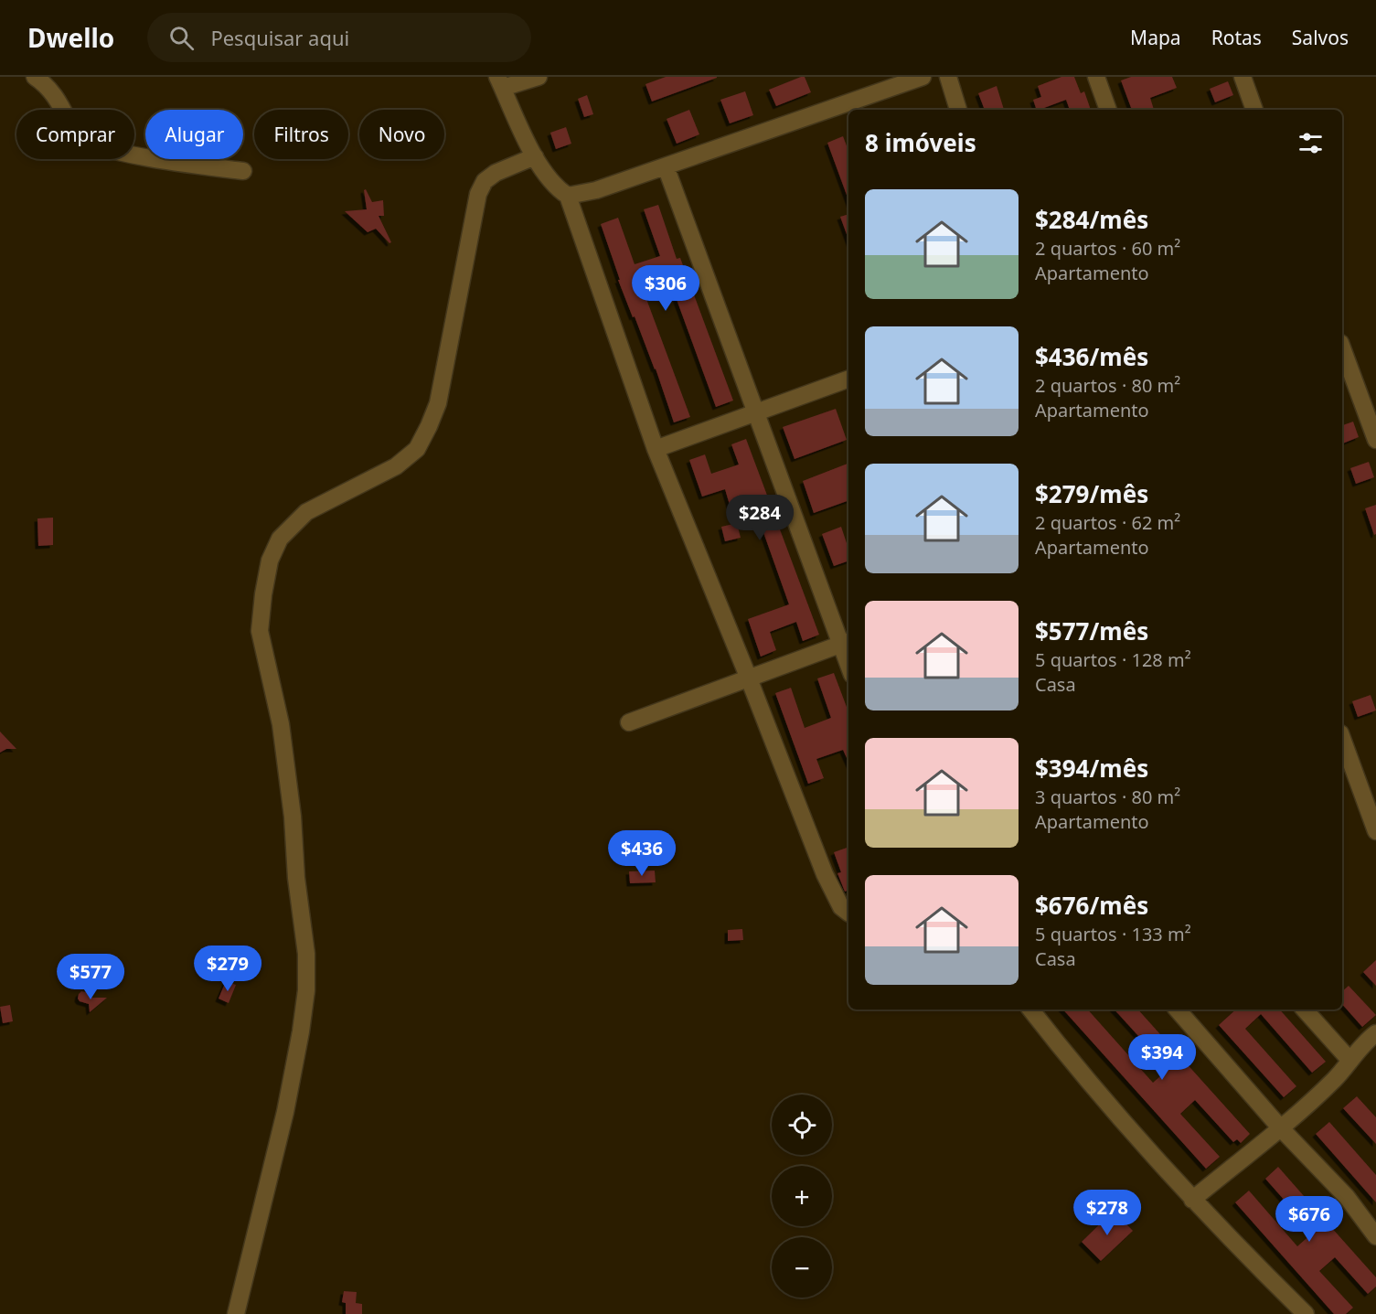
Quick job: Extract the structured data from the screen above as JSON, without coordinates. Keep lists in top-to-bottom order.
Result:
{
  "page": {
    "header": "Dwello",
    "search": "Pesquisar aqui",
    "nav": ["Mapa", "Rotas", "Salvos"],
    "chip": [
      "Comprar",
      "Alugar",
      "Filtros",
      "Novo"
    ],
    "heading": "8 imóveis",
    "list": [
      {
        "name": "$284/mês",
        "note": "2 quartos · 60 m² · Apartamento"
      },
      {
        "name": "$436/mês",
        "note": "2 quartos · 80 m² · Apartamento"
      },
      {
        "name": "$279/mês",
        "note": "2 quartos · 62 m² · Apartamento"
      },
      {
        "name": "$577/mês",
        "note": "5 quartos · 128 m² · Casa"
      },
      {
        "name": "$394/mês",
        "note": "3 quartos · 80 m² · Apartamento"
      },
      {
        "name": "$676/mês",
        "note": "5 quartos · 133 m² · Casa"
      }
    ],
    "price": [
      "$306",
      "$284",
      "$436",
      "$279",
      "$577",
      "$394",
      "$278",
      "$676"
    ],
    "map_buttons": ["+", "−"]
  }
}
